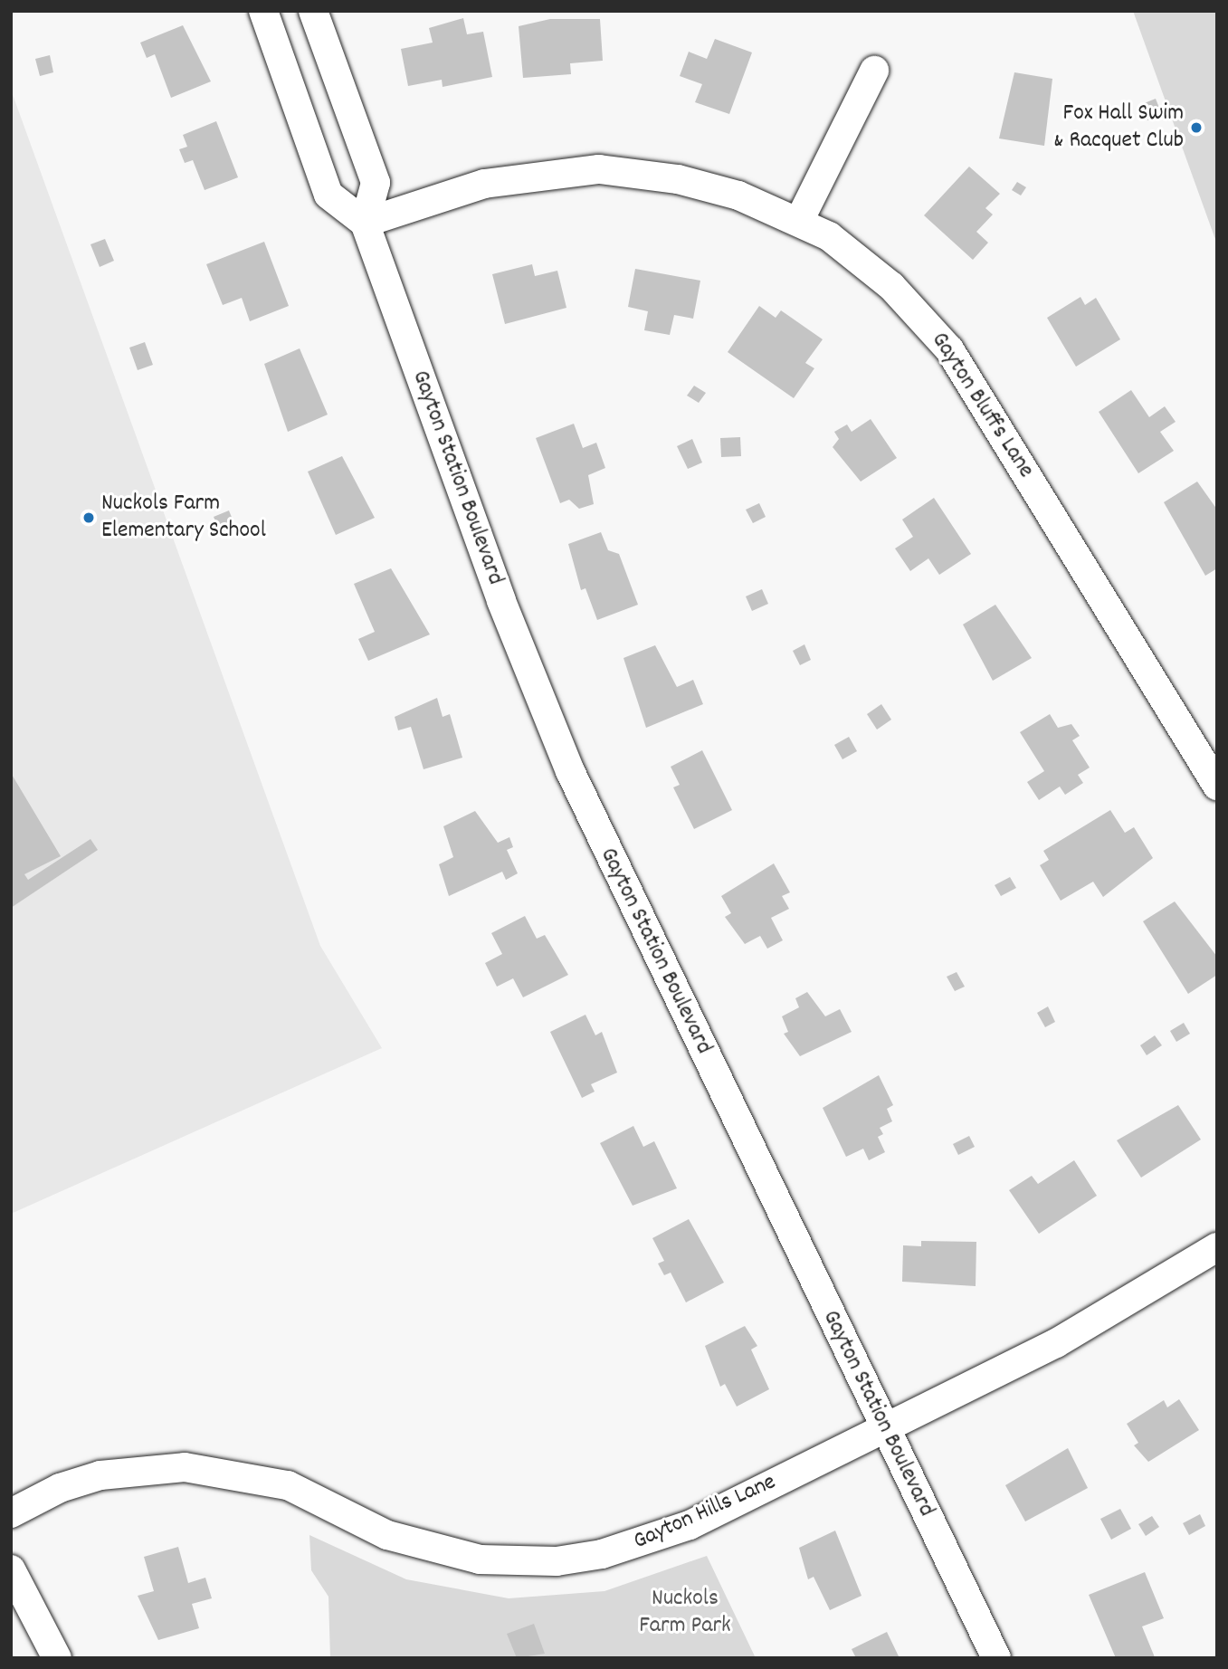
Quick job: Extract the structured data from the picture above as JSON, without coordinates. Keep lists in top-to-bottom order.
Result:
{
  "streets": {
    "street": ["Gayton Bluffs Lane", "Gayton Station Boulevard", "Gayton Hills Lane"]
  },
  "crossings": [
    ["Gayton Bluffs Lane", "Gayton Station Boulevard"],
    ["Gayton Station Boulevard", "Gayton Hills Lane"]
  ],
  "parks": ["Nuckols Farm Park"],
  "places": ["Fox Hall Swim & Racquet Club", "Nuckols Farm Elementary School"]
}
